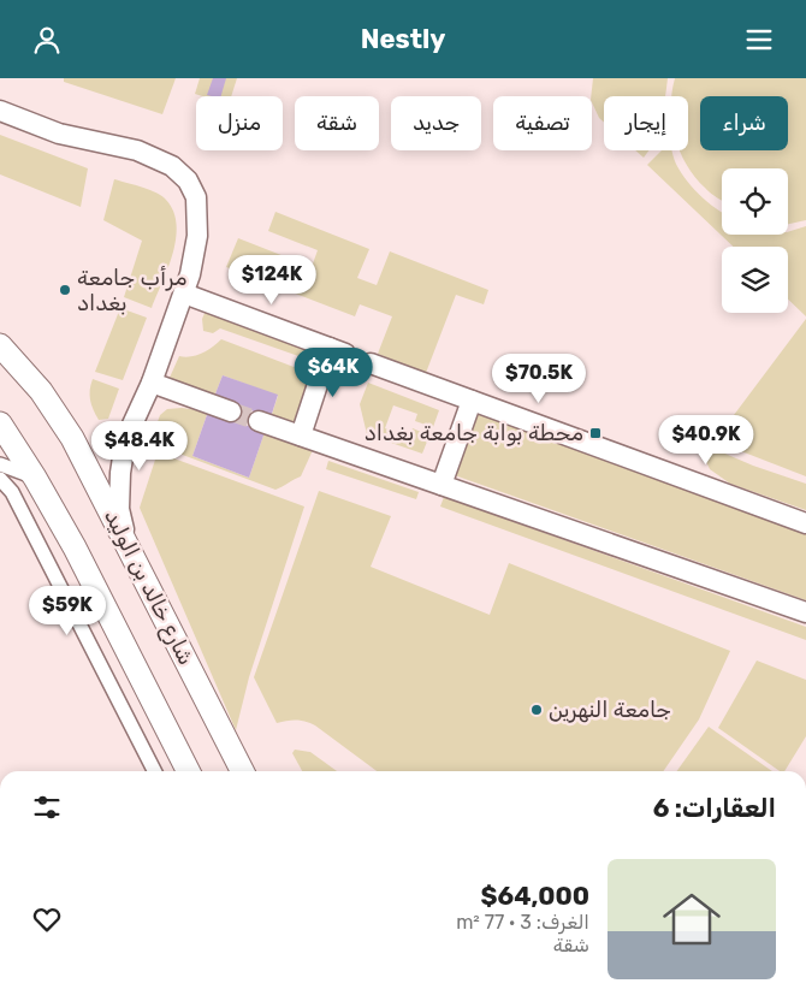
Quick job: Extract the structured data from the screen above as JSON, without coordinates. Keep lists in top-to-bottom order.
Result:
{
  "streets": {
    "main road": ["شارع خالد بن الوليد"]
  },
  "places": {
    "other": ["مرأب جامعة بغداد", "جامعة النهرين"],
    "transit": ["محطة بوابة جامعة بغداد"]
  },
  "page": {
    "header": "Nestly",
    "chip": [
      "شراء",
      "إيجار",
      "تصفية",
      "جديد",
      "شقة",
      "منزل"
    ],
    "price": [
      "$124K",
      "$64K",
      "$70.5K",
      "$40.9K",
      "$48.4K",
      "$59K"
    ],
    "heading": "العقارات: 6",
    "list": [
      {
        "name": "$64,000",
        "note": "الغرف: 3 · 77 m² · شقة"
      }
    ]
  }
}
